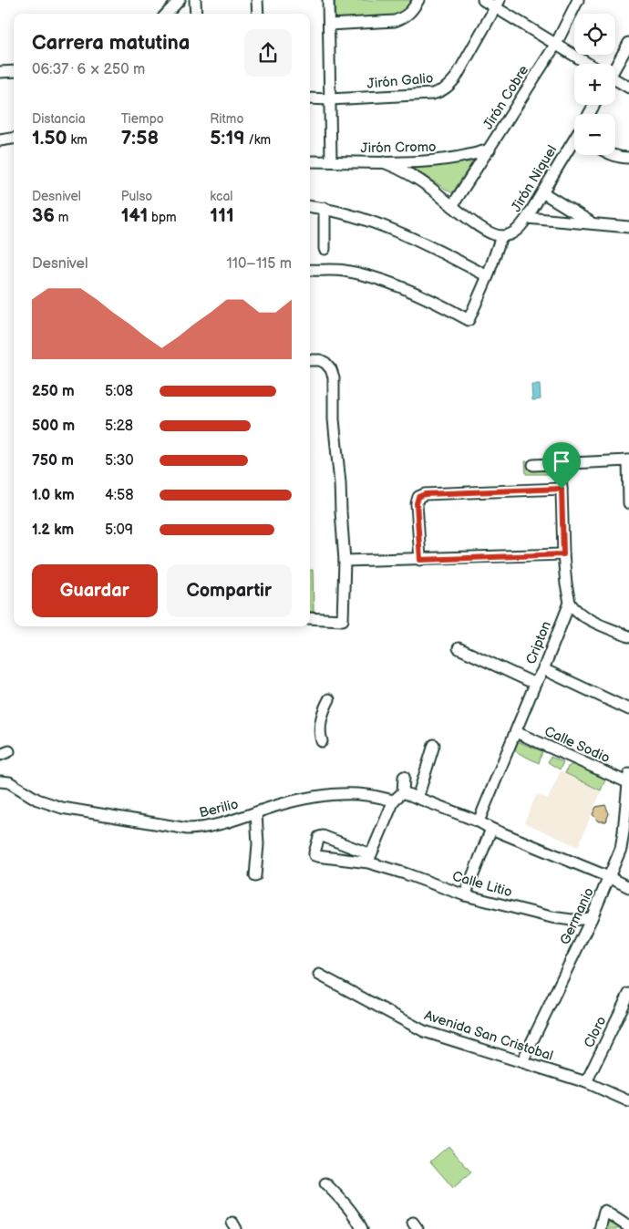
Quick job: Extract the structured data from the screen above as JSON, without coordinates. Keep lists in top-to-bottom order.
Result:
{
  "streets": {
    "street": [
      "Jirón Galio",
      "Jirón Cobre",
      "Jirón Cromo",
      "Jirón Niquel",
      "Cripton",
      "Calle Sodio",
      "Berilio",
      "Calle Litio",
      "Germanio",
      "Cloro",
      "Avenida San Cristobal"
    ]
  },
  "crossings": [
    ["Jirón Cobre", "Jirón Cromo"],
    ["Cripton", "Calle Sodio"],
    ["Calle Sodio", "Germanio"],
    ["Berilio", "Calle Litio"],
    ["Calle Litio", "Germanio"],
    ["Germanio", "Avenida San Cristobal"],
    ["Cloro", "Avenida San Cristobal"]
  ],
  "page": {
    "map_buttons": ["+", "−"],
    "heading": ["Carrera matutina", "06:37 · 6 × 250 m"],
    "stats": [
      ["Distancia", "1.50 km"],
      ["Tiempo", "7:58"],
      ["Ritmo", "5:19 /km"],
      ["Desnivel", "36 m"],
      ["Pulso", "141 bpm"],
      ["kcal", "111"]
    ],
    "chart": ["Desnivel", "110–115 m"],
    "list": [
      {
        "name": "250 m",
        "note": "5:08"
      },
      {
        "name": "500 m",
        "note": "5:28"
      },
      {
        "name": "750 m",
        "note": "5:30"
      },
      {
        "name": "1.0 km",
        "note": "4:58"
      },
      {
        "name": "1.2 km",
        "note": "5:09"
      }
    ],
    "buttons": ["Guardar", "Compartir"]
  }
}
